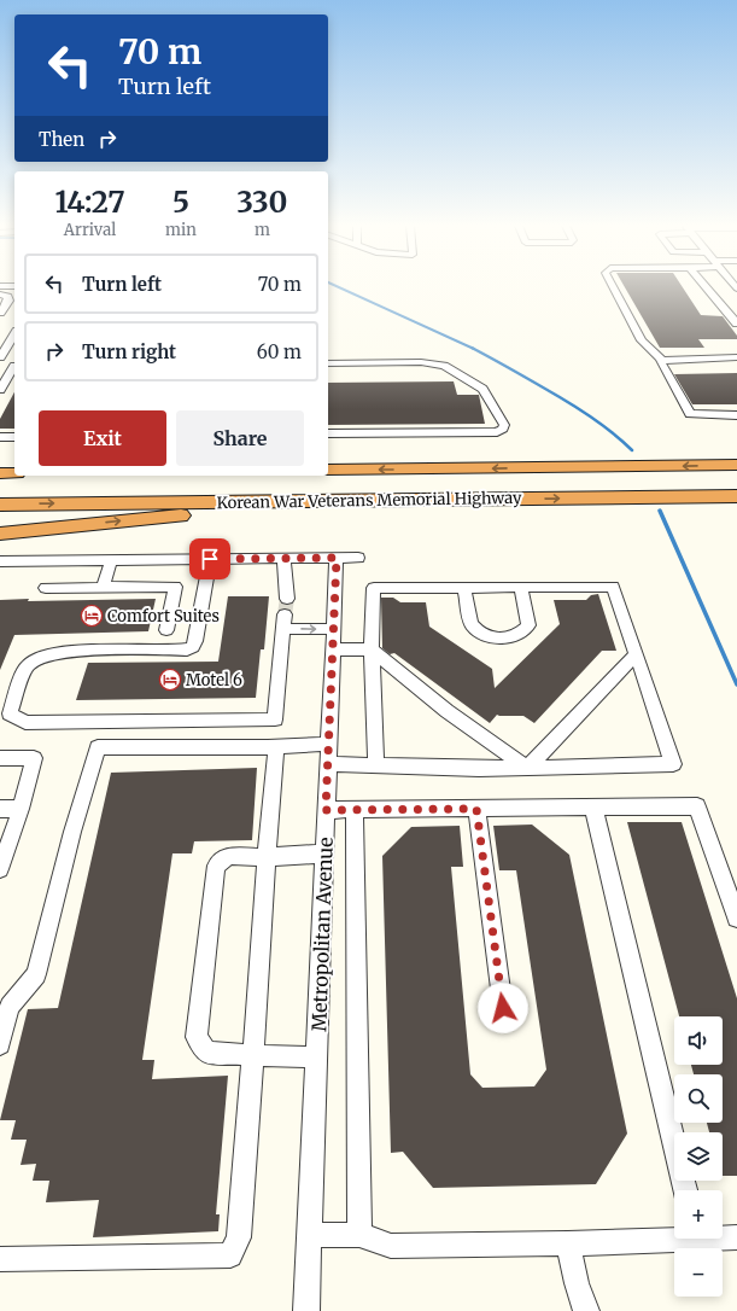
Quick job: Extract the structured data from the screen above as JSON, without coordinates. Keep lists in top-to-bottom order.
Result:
{
  "streets": {
    "highway": ["Korean War Veterans Memorial Highway"],
    "street": ["Metropolitan Avenue"]
  },
  "places": {
    "hotel": ["Comfort Suites", "Motel 6"]
  },
  "page": {
    "turn": ["70 m", "Turn left"],
    "then": "Then",
    "eta": [
      "14:27",
      "Arrival",
      "5",
      "min",
      "330",
      "m"
    ],
    "list": [
      {
        "name": "Turn left",
        "value": "70 m"
      },
      {
        "name": "Turn right",
        "value": "60 m"
      }
    ],
    "buttons": ["Exit", "Share"],
    "map_buttons": ["+", "−"]
  }
}
